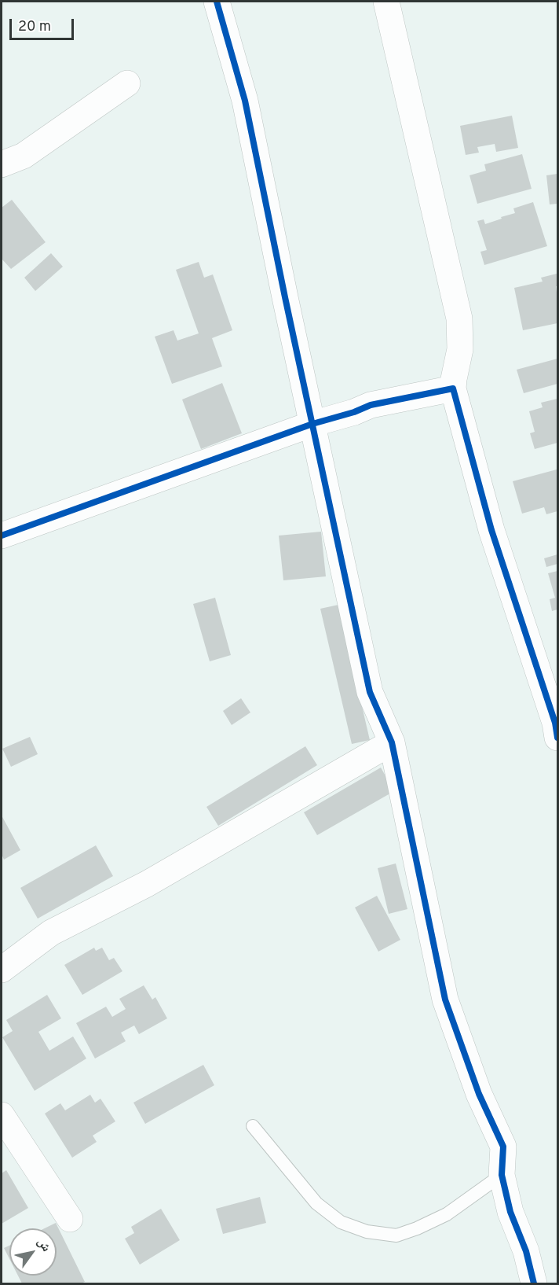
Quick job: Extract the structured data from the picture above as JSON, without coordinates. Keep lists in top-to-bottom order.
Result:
{
  "scale_bar": "20 m",
  "north": "top right"
}
